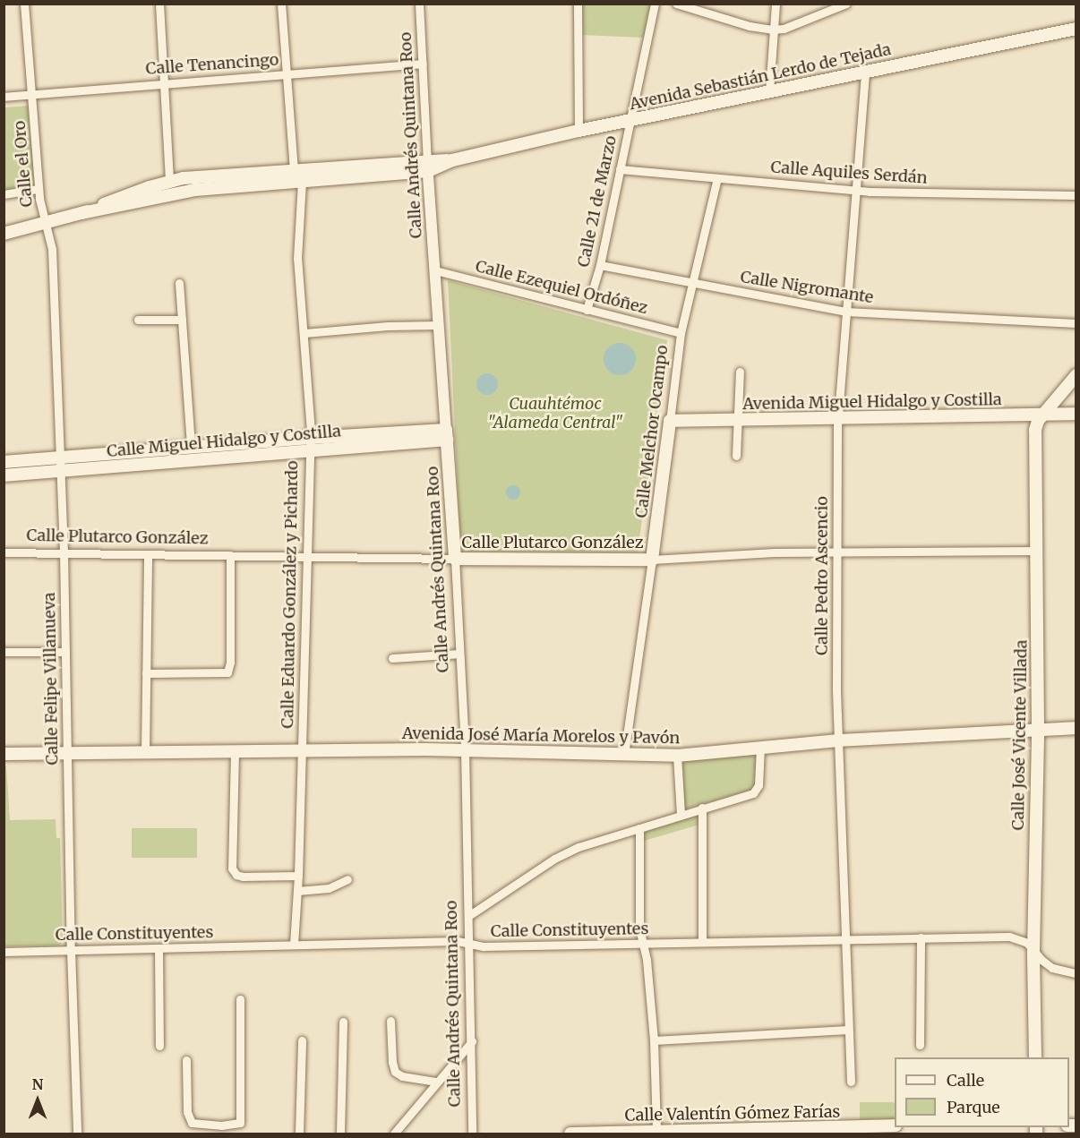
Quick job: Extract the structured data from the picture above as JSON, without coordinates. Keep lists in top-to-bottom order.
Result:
{
  "streets": {
    "main road": [
      "Avenida Sebastián Lerdo de Tejada",
      "Calle Andrés Quintana Roo",
      "Avenida Miguel Hidalgo y Costilla",
      "Calle Melchor Ocampo",
      "Calle Miguel Hidalgo y Costilla",
      "Calle Plutarco González",
      "Calle José Vicente Villada",
      "Avenida José María Morelos y Pavón",
      "Calle Valentín Gómez Farías"
    ],
    "street": [
      "Calle Tenancingo",
      "Calle el Oro",
      "Calle Aquiles Serdán",
      "Calle 21 de Marzo",
      "Calle Ezequiel Ordóñez",
      "Calle Nigromante",
      "Calle Pedro Ascencio",
      "Calle Eduardo González y Pichardo",
      "Calle Felipe Villanueva",
      "Calle Constituyentes"
    ]
  },
  "crossings": [
    ["Calle Tenancingo", "Calle Andrés Quintana Roo"],
    ["Calle Tenancingo", "Calle el Oro"],
    ["Avenida Sebastián Lerdo de Tejada", "Calle Andrés Quintana Roo"],
    ["Avenida Sebastián Lerdo de Tejada", "Calle el Oro"],
    ["Avenida Sebastián Lerdo de Tejada", "Calle 21 de Marzo"],
    ["Avenida Sebastián Lerdo de Tejada", "Calle Pedro Ascencio"],
    ["Avenida Sebastián Lerdo de Tejada", "Calle Eduardo González y Pichardo"],
    ["Avenida Sebastián Lerdo de Tejada", "Calle Felipe Villanueva"],
    ["Calle Andrés Quintana Roo", "Calle Ezequiel Ordóñez"],
    ["Calle Andrés Quintana Roo", "Calle Miguel Hidalgo y Costilla"],
    ["Calle Andrés Quintana Roo", "Calle Plutarco González"],
    ["Calle Andrés Quintana Roo", "Avenida José María Morelos y Pavón"],
    ["Calle Andrés Quintana Roo", "Calle Constituyentes"],
    ["Calle el Oro", "Calle Felipe Villanueva"],
    ["Calle Aquiles Serdán", "Calle 21 de Marzo"],
    ["Calle Aquiles Serdán", "Calle Melchor Ocampo"],
    ["Calle Aquiles Serdán", "Calle Pedro Ascencio"],
    ["Calle 21 de Marzo", "Calle Ezequiel Ordóñez"],
    ["Calle 21 de Marzo", "Calle Nigromante"],
    ["Calle Ezequiel Ordóñez", "Calle Melchor Ocampo"],
    ["Calle Nigromante", "Calle Melchor Ocampo"],
    ["Calle Nigromante", "Calle Pedro Ascencio"],
    ["Avenida Miguel Hidalgo y Costilla", "Calle Melchor Ocampo"],
    ["Avenida Miguel Hidalgo y Costilla", "Calle Pedro Ascencio"],
    ["Avenida Miguel Hidalgo y Costilla", "Calle José Vicente Villada"],
    ["Calle Melchor Ocampo", "Calle Plutarco González"],
    ["Calle Melchor Ocampo", "Avenida José María Morelos y Pavón"],
    ["Calle Miguel Hidalgo y Costilla", "Calle Eduardo González y Pichardo"],
    ["Calle Miguel Hidalgo y Costilla", "Calle Felipe Villanueva"],
    ["Calle Plutarco González", "Calle Pedro Ascencio"],
    ["Calle Plutarco González", "Calle Eduardo González y Pichardo"],
    ["Calle Plutarco González", "Calle Felipe Villanueva"],
    ["Calle Plutarco González", "Calle José Vicente Villada"],
    ["Calle Pedro Ascencio", "Avenida José María Morelos y Pavón"],
    ["Calle Pedro Ascencio", "Calle Constituyentes"],
    ["Calle Eduardo González y Pichardo", "Avenida José María Morelos y Pavón"],
    ["Calle Eduardo González y Pichardo", "Calle Constituyentes"],
    ["Calle Felipe Villanueva", "Avenida José María Morelos y Pavón"],
    ["Calle Felipe Villanueva", "Calle Constituyentes"],
    ["Calle José Vicente Villada", "Avenida José María Morelos y Pavón"],
    ["Calle José Vicente Villada", "Calle Constituyentes"]
  ],
  "parks": ["Cuauhtémoc \"Alameda Central\""],
  "legend": ["Calle", "Parque"],
  "north": "top"
}
